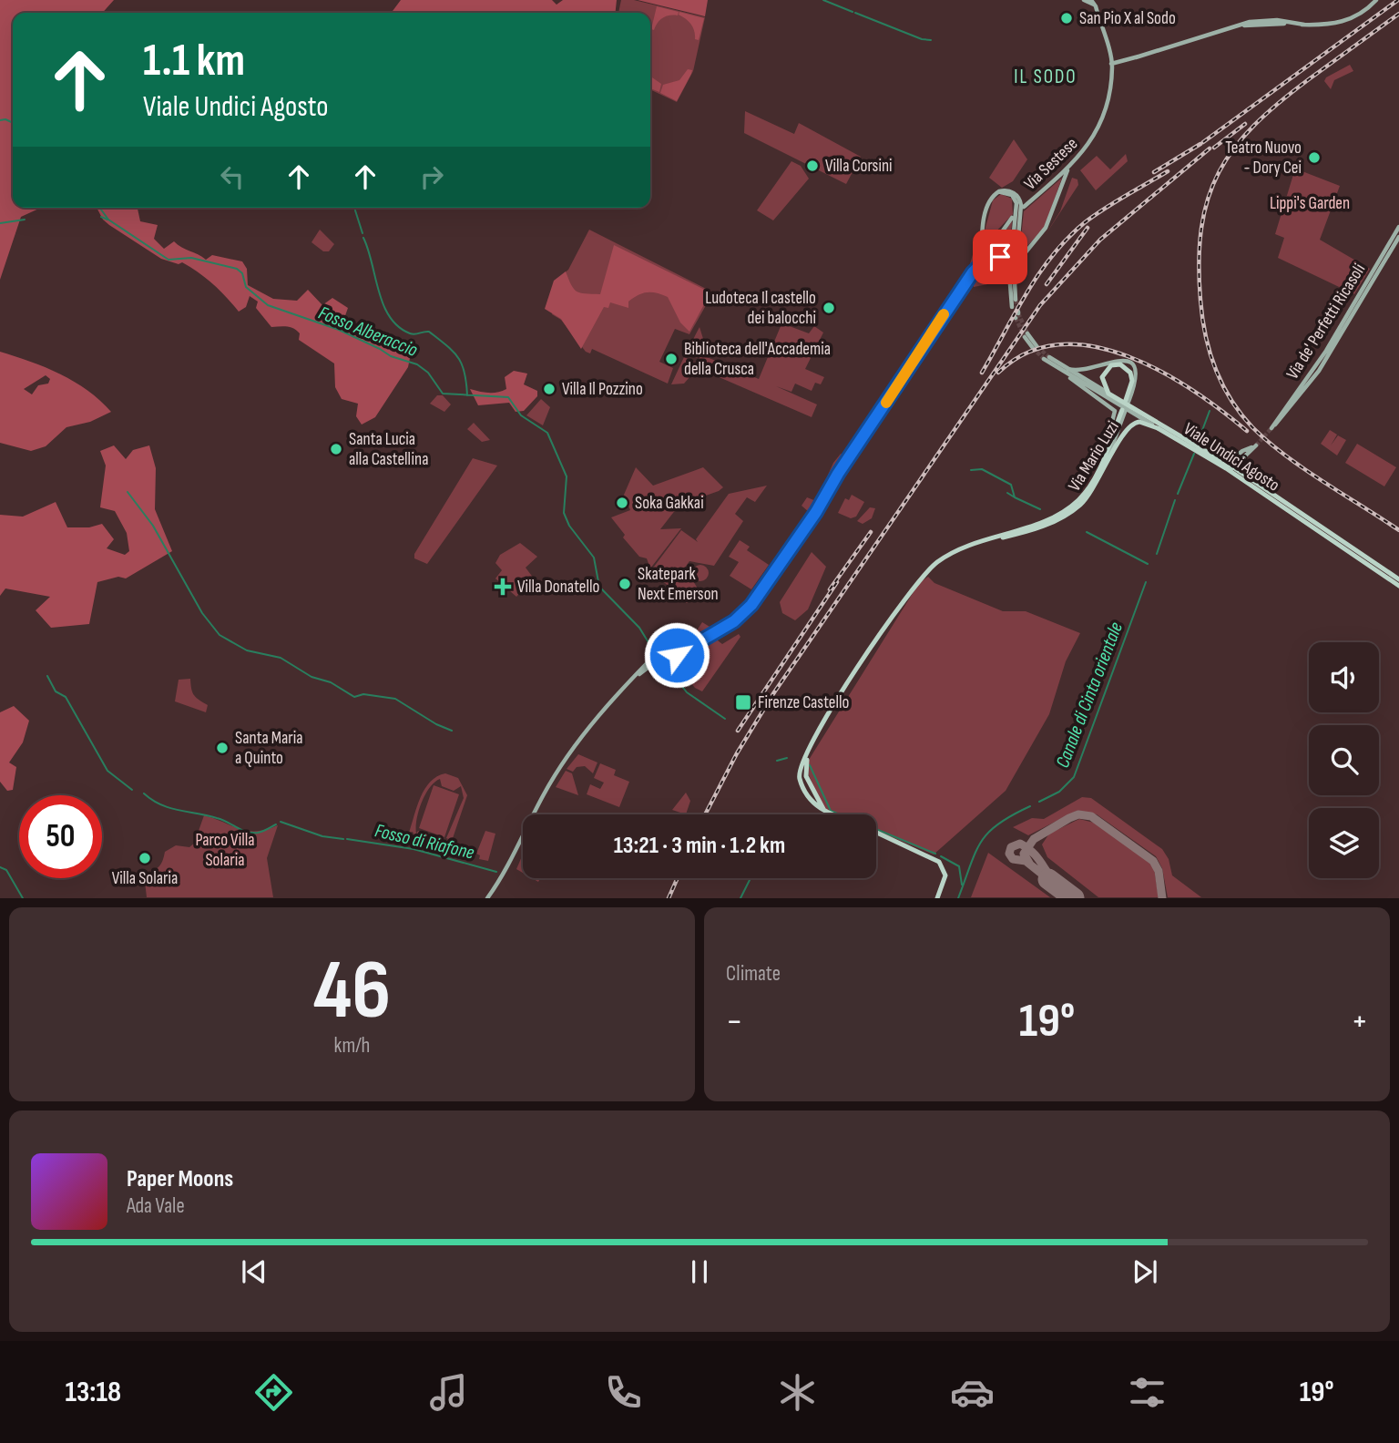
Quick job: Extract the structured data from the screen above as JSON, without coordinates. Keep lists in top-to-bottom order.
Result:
{
  "streets": {
    "main road": [
      "Via Sestese",
      "Via de' Perfetti Ricasoli",
      "Via Mario Luzi",
      "Viale Undici Agosto"
    ]
  },
  "crossings": [
    ["Via Mario Luzi", "Viale Undici Agosto"]
  ],
  "districts": ["IL SODO"],
  "water": ["Fosso Alberaccio", "Canale di Cinta orientale", "Fosso di Riafone"],
  "parks": ["Lippi's Garden", "Parco Villa Solaria"],
  "places": {
    "other": [
      "San Pio X al Sodo",
      "Teatro Nuovo - Dory Cei",
      "Villa Corsini",
      "Ludoteca Il castello dei balocchi",
      "Biblioteca dell'Accademia della Crusca",
      "Villa Il Pozzino",
      "Santa Lucia alla Castellina",
      "Soka Gakkai",
      "Skatepark Next Emerson",
      "Santa Maria a Quinto",
      "Villa Solaria"
    ],
    "health": ["Villa Donatello"],
    "transit": ["Firenze Castello"]
  },
  "page": {
    "turn": ["1.1 km", "Viale Undici Agosto"],
    "limit": "50",
    "trip": "13:21 · 3 min · 1.2 km",
    "tile": [
      ["46", "km/h"],
      "Climate"
    ],
    "heat": ["−", "19°", "+"],
    "song": ["Paper Moons", "Ada Vale"],
    "tabs": ["13:18", "19°"]
  }
}
